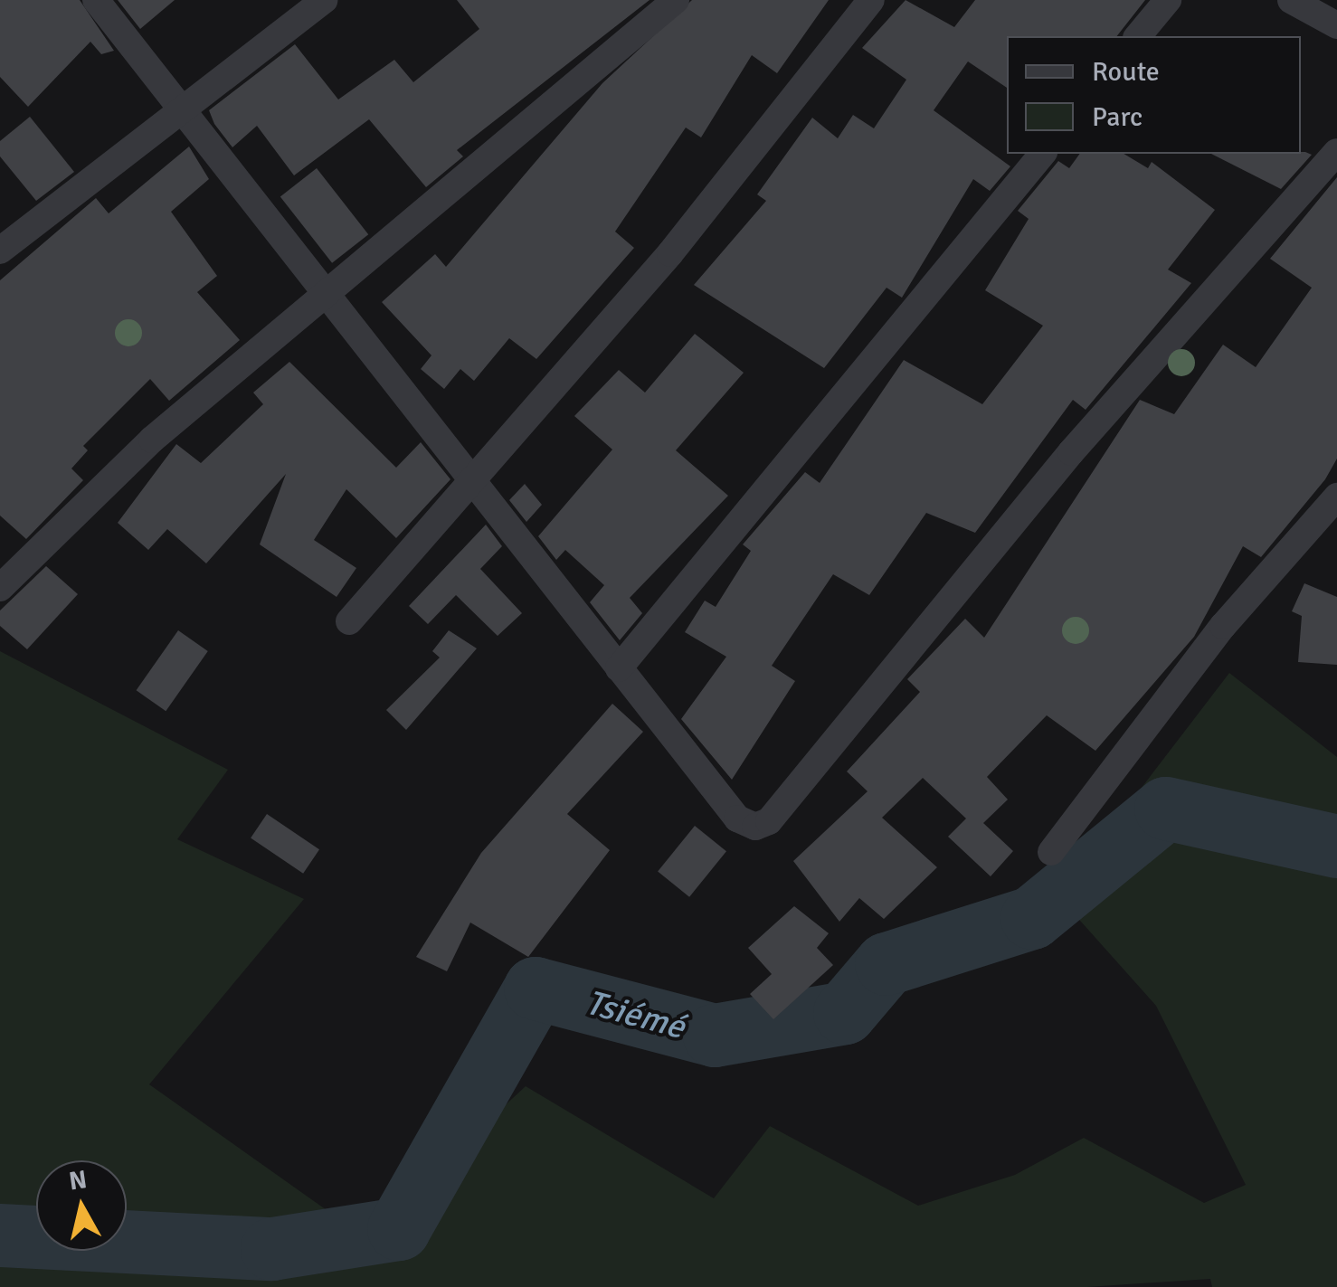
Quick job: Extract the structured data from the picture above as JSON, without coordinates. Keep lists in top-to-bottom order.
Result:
{
  "water": ["Tsiémé"],
  "legend": ["Route", "Parc"],
  "north": "top"
}
